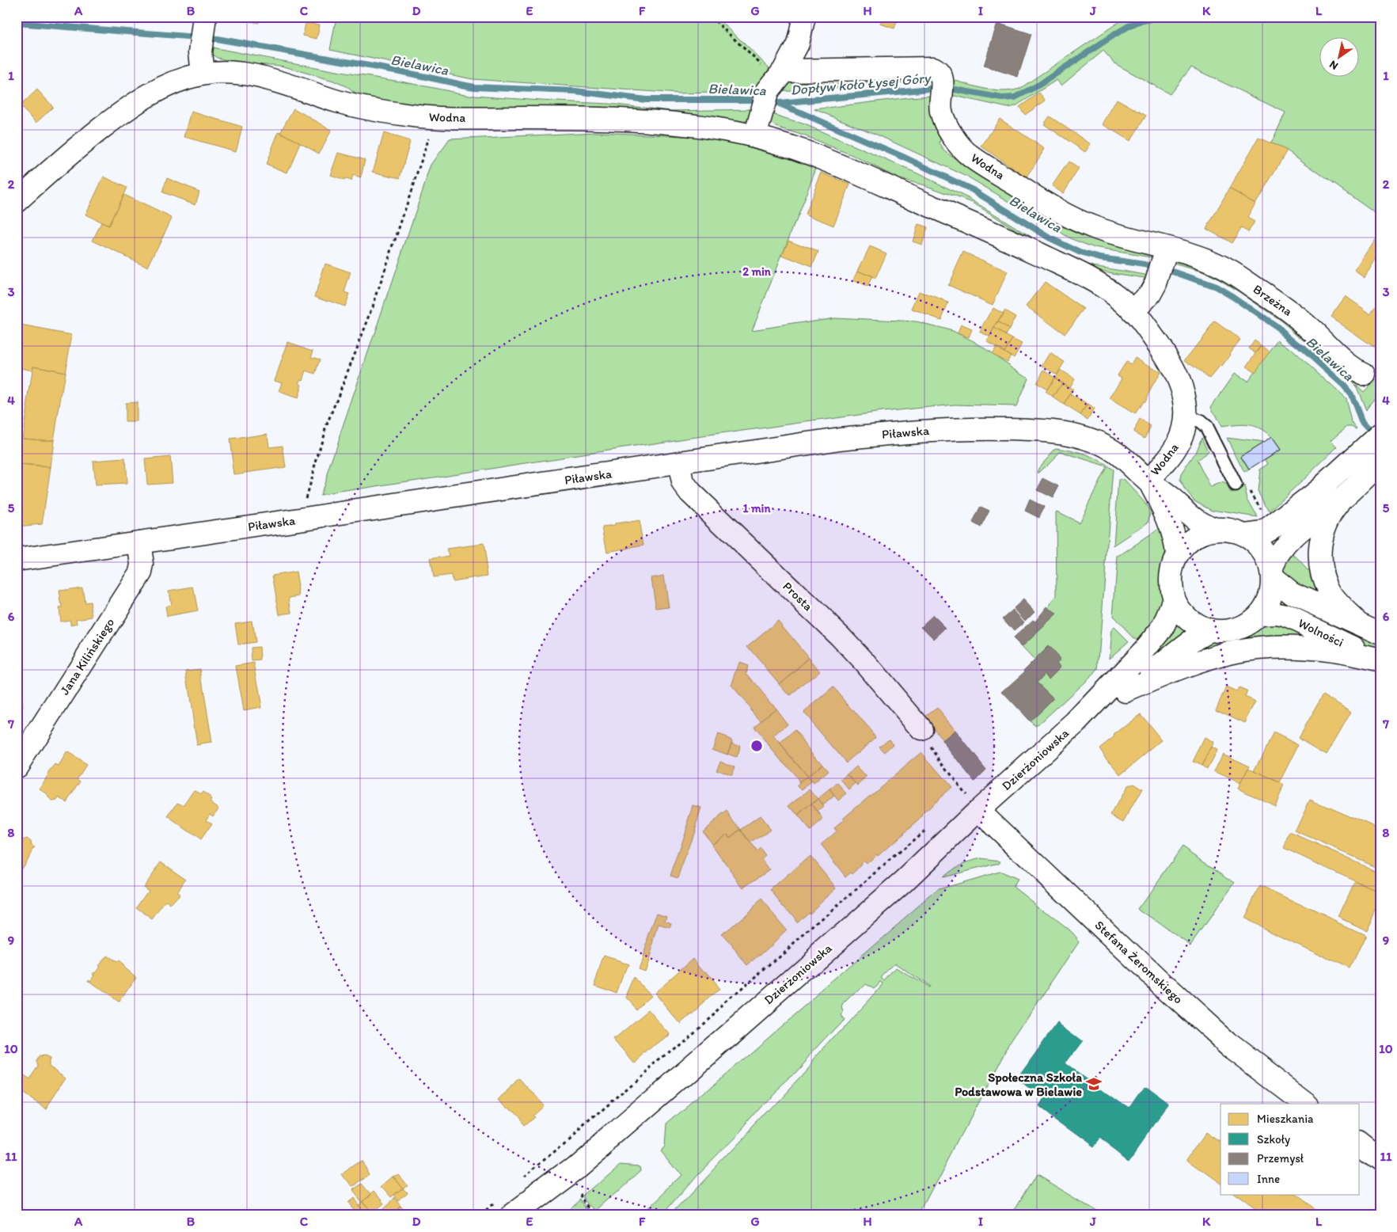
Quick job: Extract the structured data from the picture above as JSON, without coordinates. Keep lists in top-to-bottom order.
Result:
{
  "streets": {
    "street": [
      "Wodna",
      "Brzeżna",
      "Piławska",
      "Prosta",
      "Wolności",
      "Jana Kilińskiego",
      "Dzierżoniowska",
      "Stefana Żeromskiego"
    ]
  },
  "crossings": [
    ["Wodna", "Brzeżna"],
    ["Wodna", "Piławska"],
    ["Piławska", "Prosta"],
    ["Piławska", "Wolności"],
    ["Piławska", "Jana Kilińskiego"],
    ["Piławska", "Dzierżoniowska"],
    ["Wolności", "Dzierżoniowska"],
    ["Dzierżoniowska", "Stefana Żeromskiego"]
  ],
  "water": ["Bielawica", "Dopływ koło Łysej Góry"],
  "places": {
    "school or university": ["Społeczna Szkoła Podstawowa w Bielawie"]
  },
  "legend": [
    "Mieszkania",
    "Szkoły",
    "Przemysł",
    "Inne"
  ],
  "north": "bottom left",
  "grid": {
    "columns": [
      "A",
      "B",
      "C",
      "D",
      "E",
      "F",
      "G",
      "H",
      "I",
      "J",
      "K",
      "L"
    ],
    "rows": [
      "1",
      "2",
      "3",
      "4",
      "5",
      "6",
      "7",
      "8",
      "9",
      "10",
      "11"
    ]
  },
  "rings": ["2 min", "1 min"]
}
